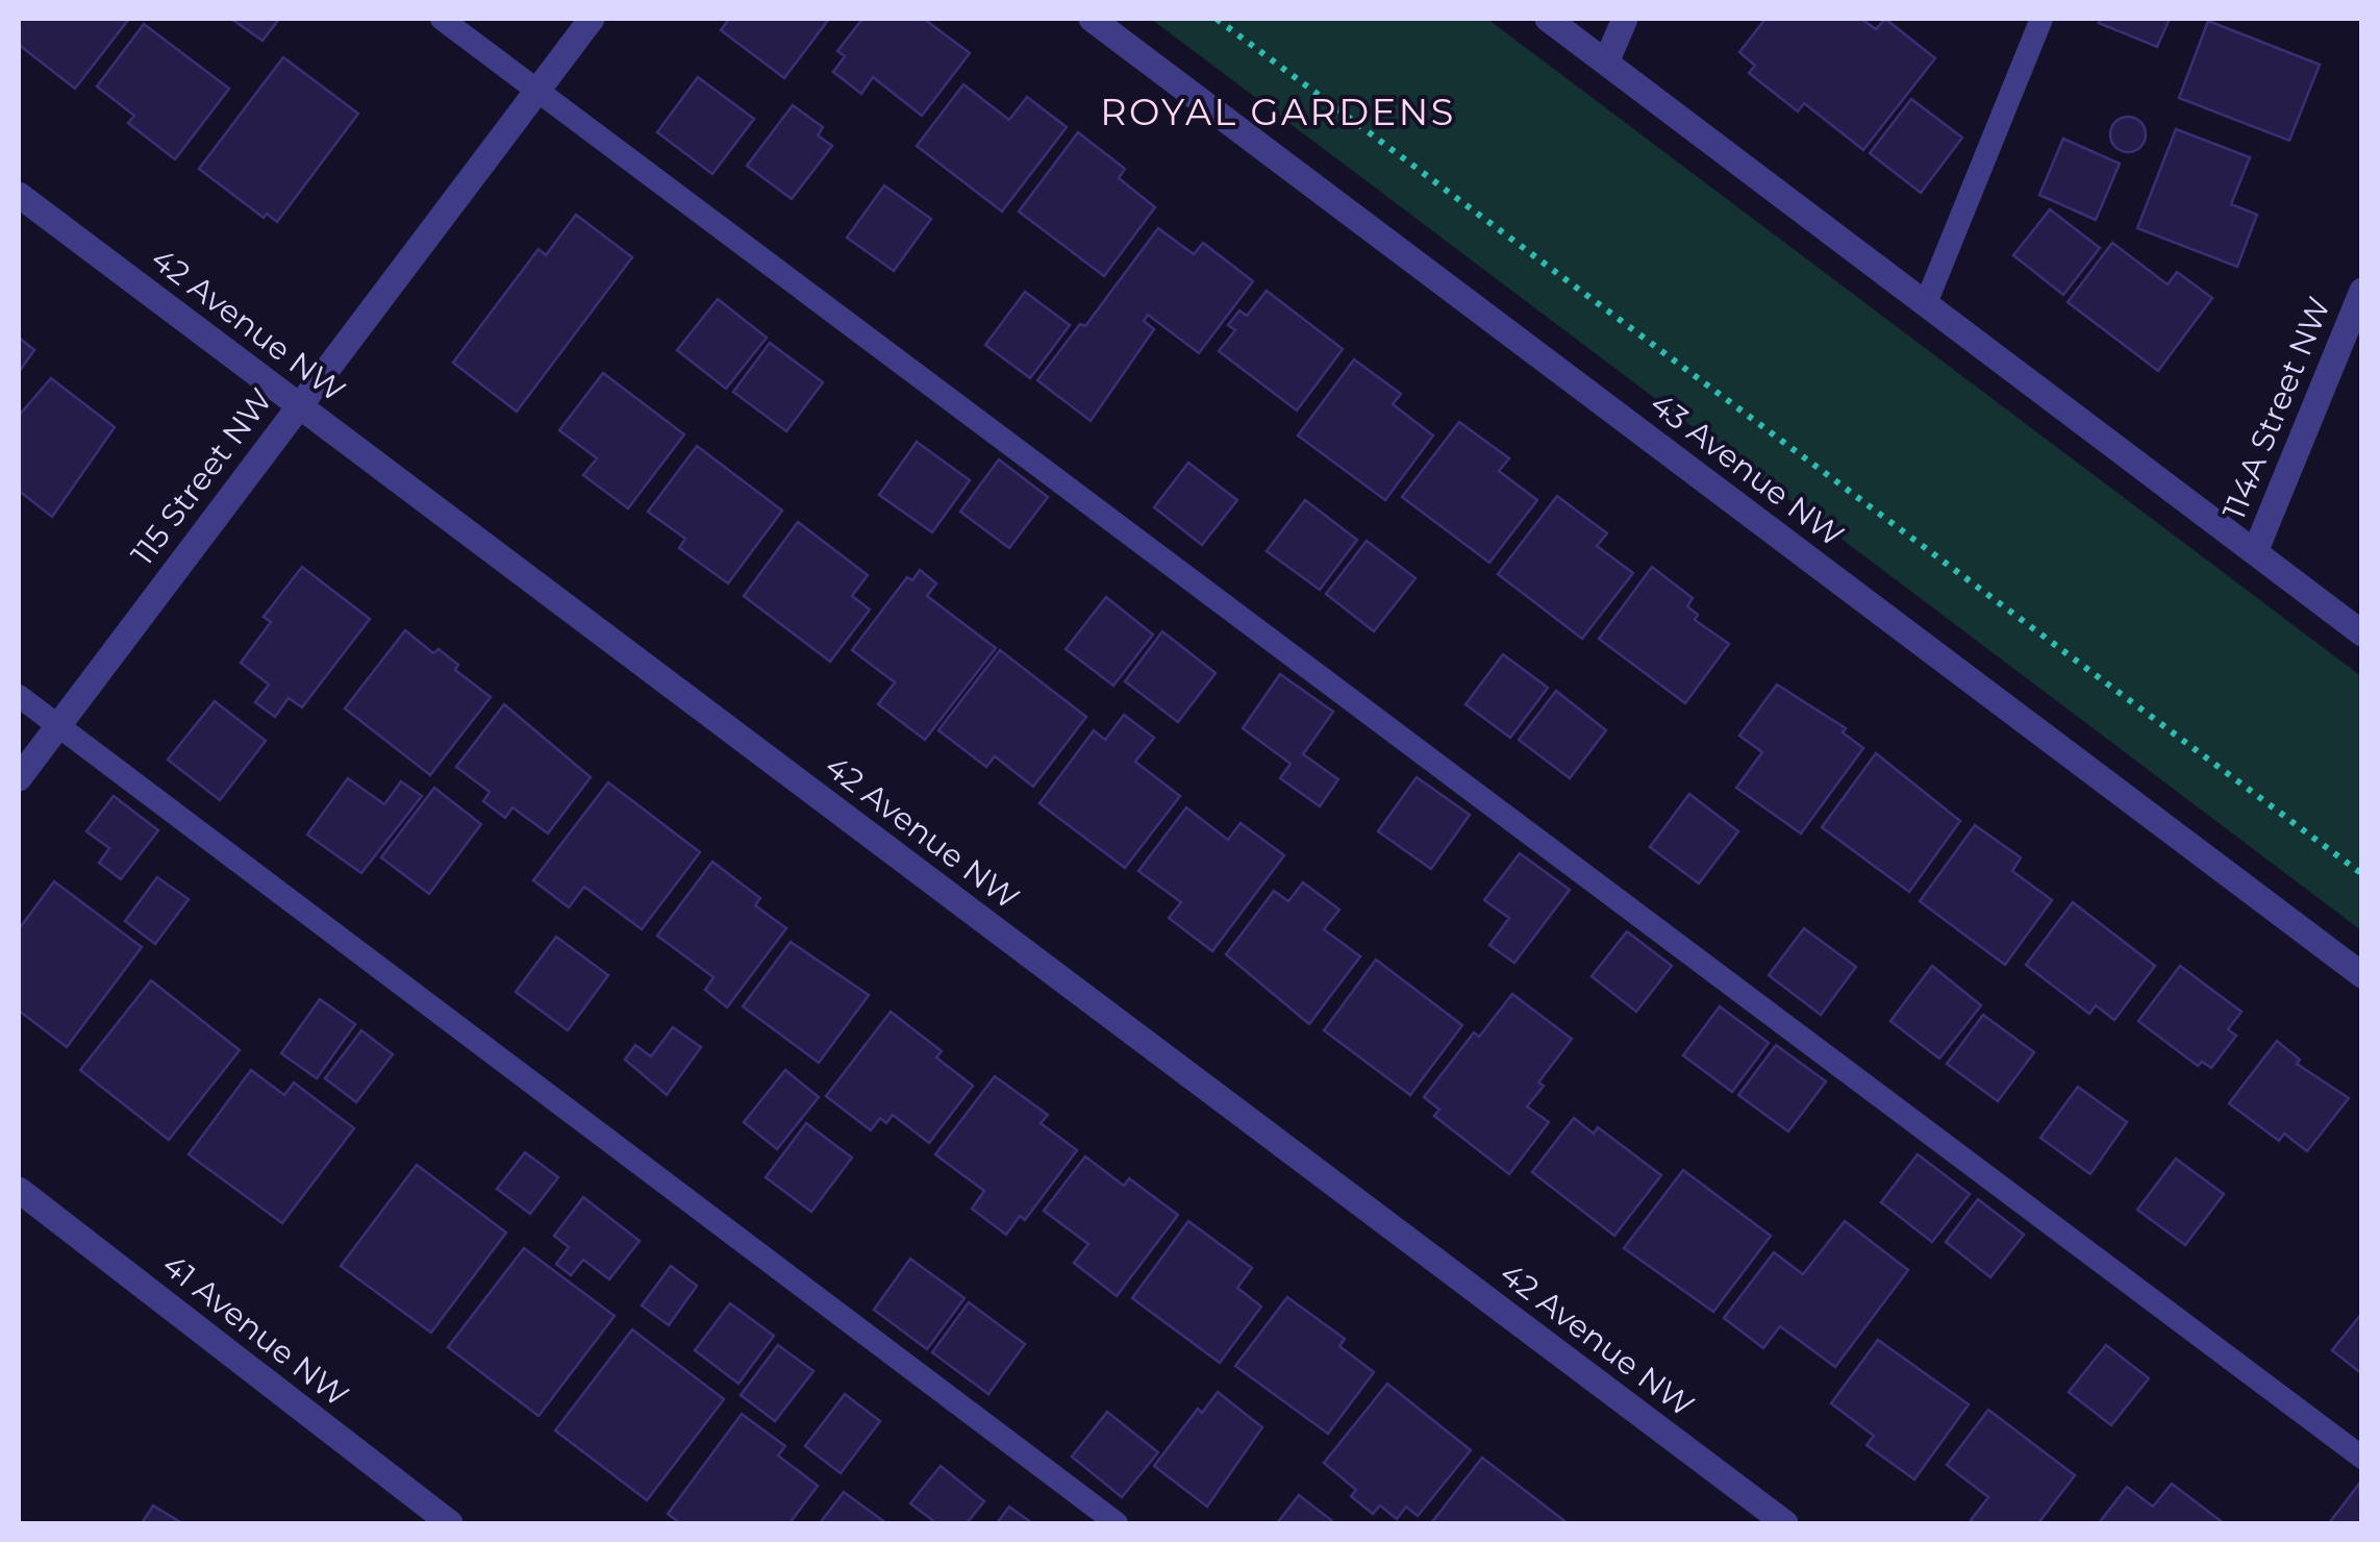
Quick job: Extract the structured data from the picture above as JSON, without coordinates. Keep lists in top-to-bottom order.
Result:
{
  "streets": {
    "street": [
      "42 Avenue NW",
      "114A Street NW",
      "43 Avenue NW",
      "115 Street NW",
      "41 Avenue NW"
    ]
  },
  "crossings": [
    ["42 Avenue NW", "115 Street NW"]
  ],
  "districts": ["ROYAL GARDENS"]
}
